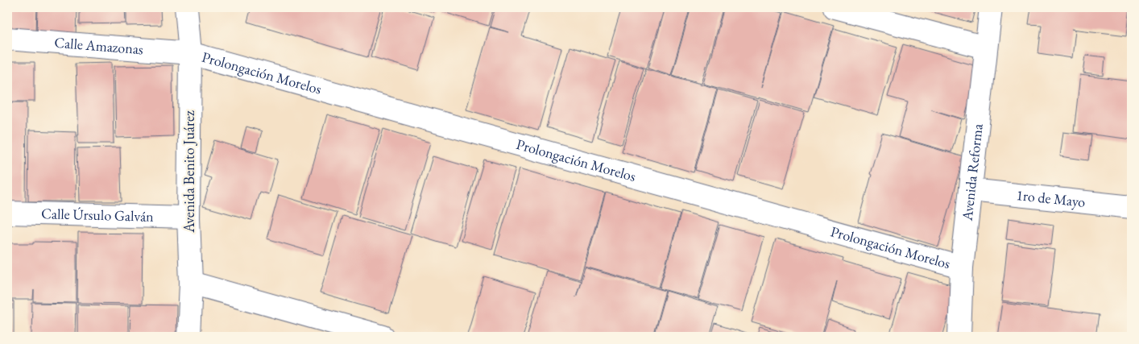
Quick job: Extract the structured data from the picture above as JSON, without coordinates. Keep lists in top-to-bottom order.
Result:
{
  "streets": {
    "street": [
      "Calle Amazonas",
      "Prolongación Morelos",
      "Avenida Benito Juárez",
      "Avenida Reforma",
      "1ro de Mayo",
      "Calle Úrsulo Galván"
    ]
  },
  "crossings": [
    ["Calle Amazonas", "Prolongación Morelos"],
    ["Calle Amazonas", "Avenida Benito Juárez"],
    ["Prolongación Morelos", "Avenida Benito Juárez"],
    ["Prolongación Morelos", "Avenida Reforma"],
    ["Avenida Benito Juárez", "Calle Úrsulo Galván"],
    ["Avenida Reforma", "1ro de Mayo"]
  ]
}
